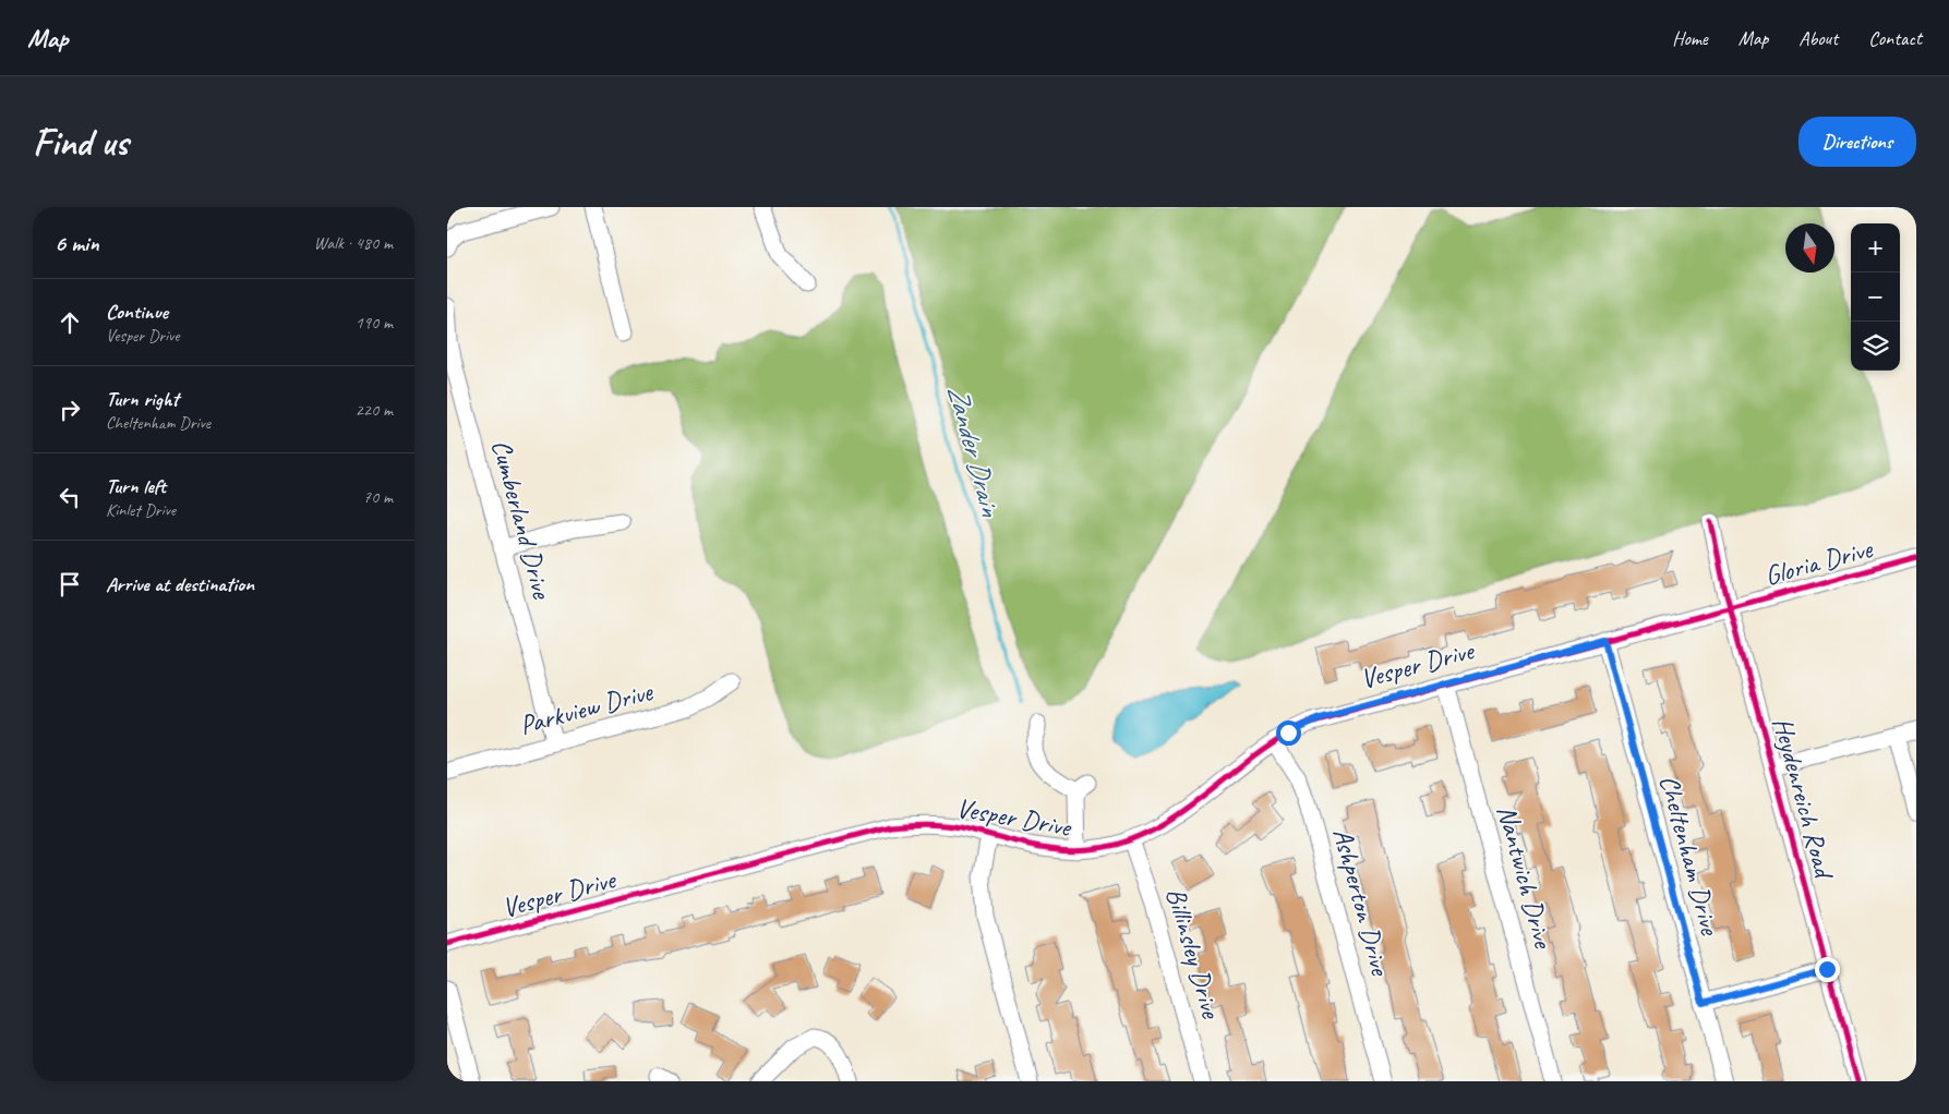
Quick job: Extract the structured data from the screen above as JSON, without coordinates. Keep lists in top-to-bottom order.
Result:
{
  "streets": {
    "street": [
      "Cumberland Drive",
      "Gloria Drive",
      "Vesper Drive",
      "Parkview Drive",
      "Heydenreich Road",
      "Cheltenham Drive",
      "Nantwich Drive",
      "Ashperton Drive",
      "Billinsley Drive"
    ]
  },
  "crossings": [
    ["Cumberland Drive", "Parkview Drive"],
    ["Gloria Drive", "Vesper Drive"],
    ["Gloria Drive", "Heydenreich Road"],
    ["Vesper Drive", "Heydenreich Road"],
    ["Vesper Drive", "Cheltenham Drive"],
    ["Vesper Drive", "Nantwich Drive"],
    ["Vesper Drive", "Ashperton Drive"],
    ["Vesper Drive", "Billinsley Drive"]
  ],
  "water": ["Zander Drain"],
  "north": "bottom",
  "page": {
    "header": "Map",
    "nav": [
      "Home",
      "Map",
      "About",
      "Contact"
    ],
    "buttons": "Directions",
    "title": "Find us",
    "heading": ["6 min", "Walk · 480 m"],
    "map_buttons": ["+", "−"],
    "list": [
      ["Continue", "Vesper Drive", "190 m"],
      ["Turn right", "Cheltenham Drive", "220 m"],
      ["Turn left", "Kinlet Drive", "70 m"],
      "Arrive at destination"
    ]
  }
}
